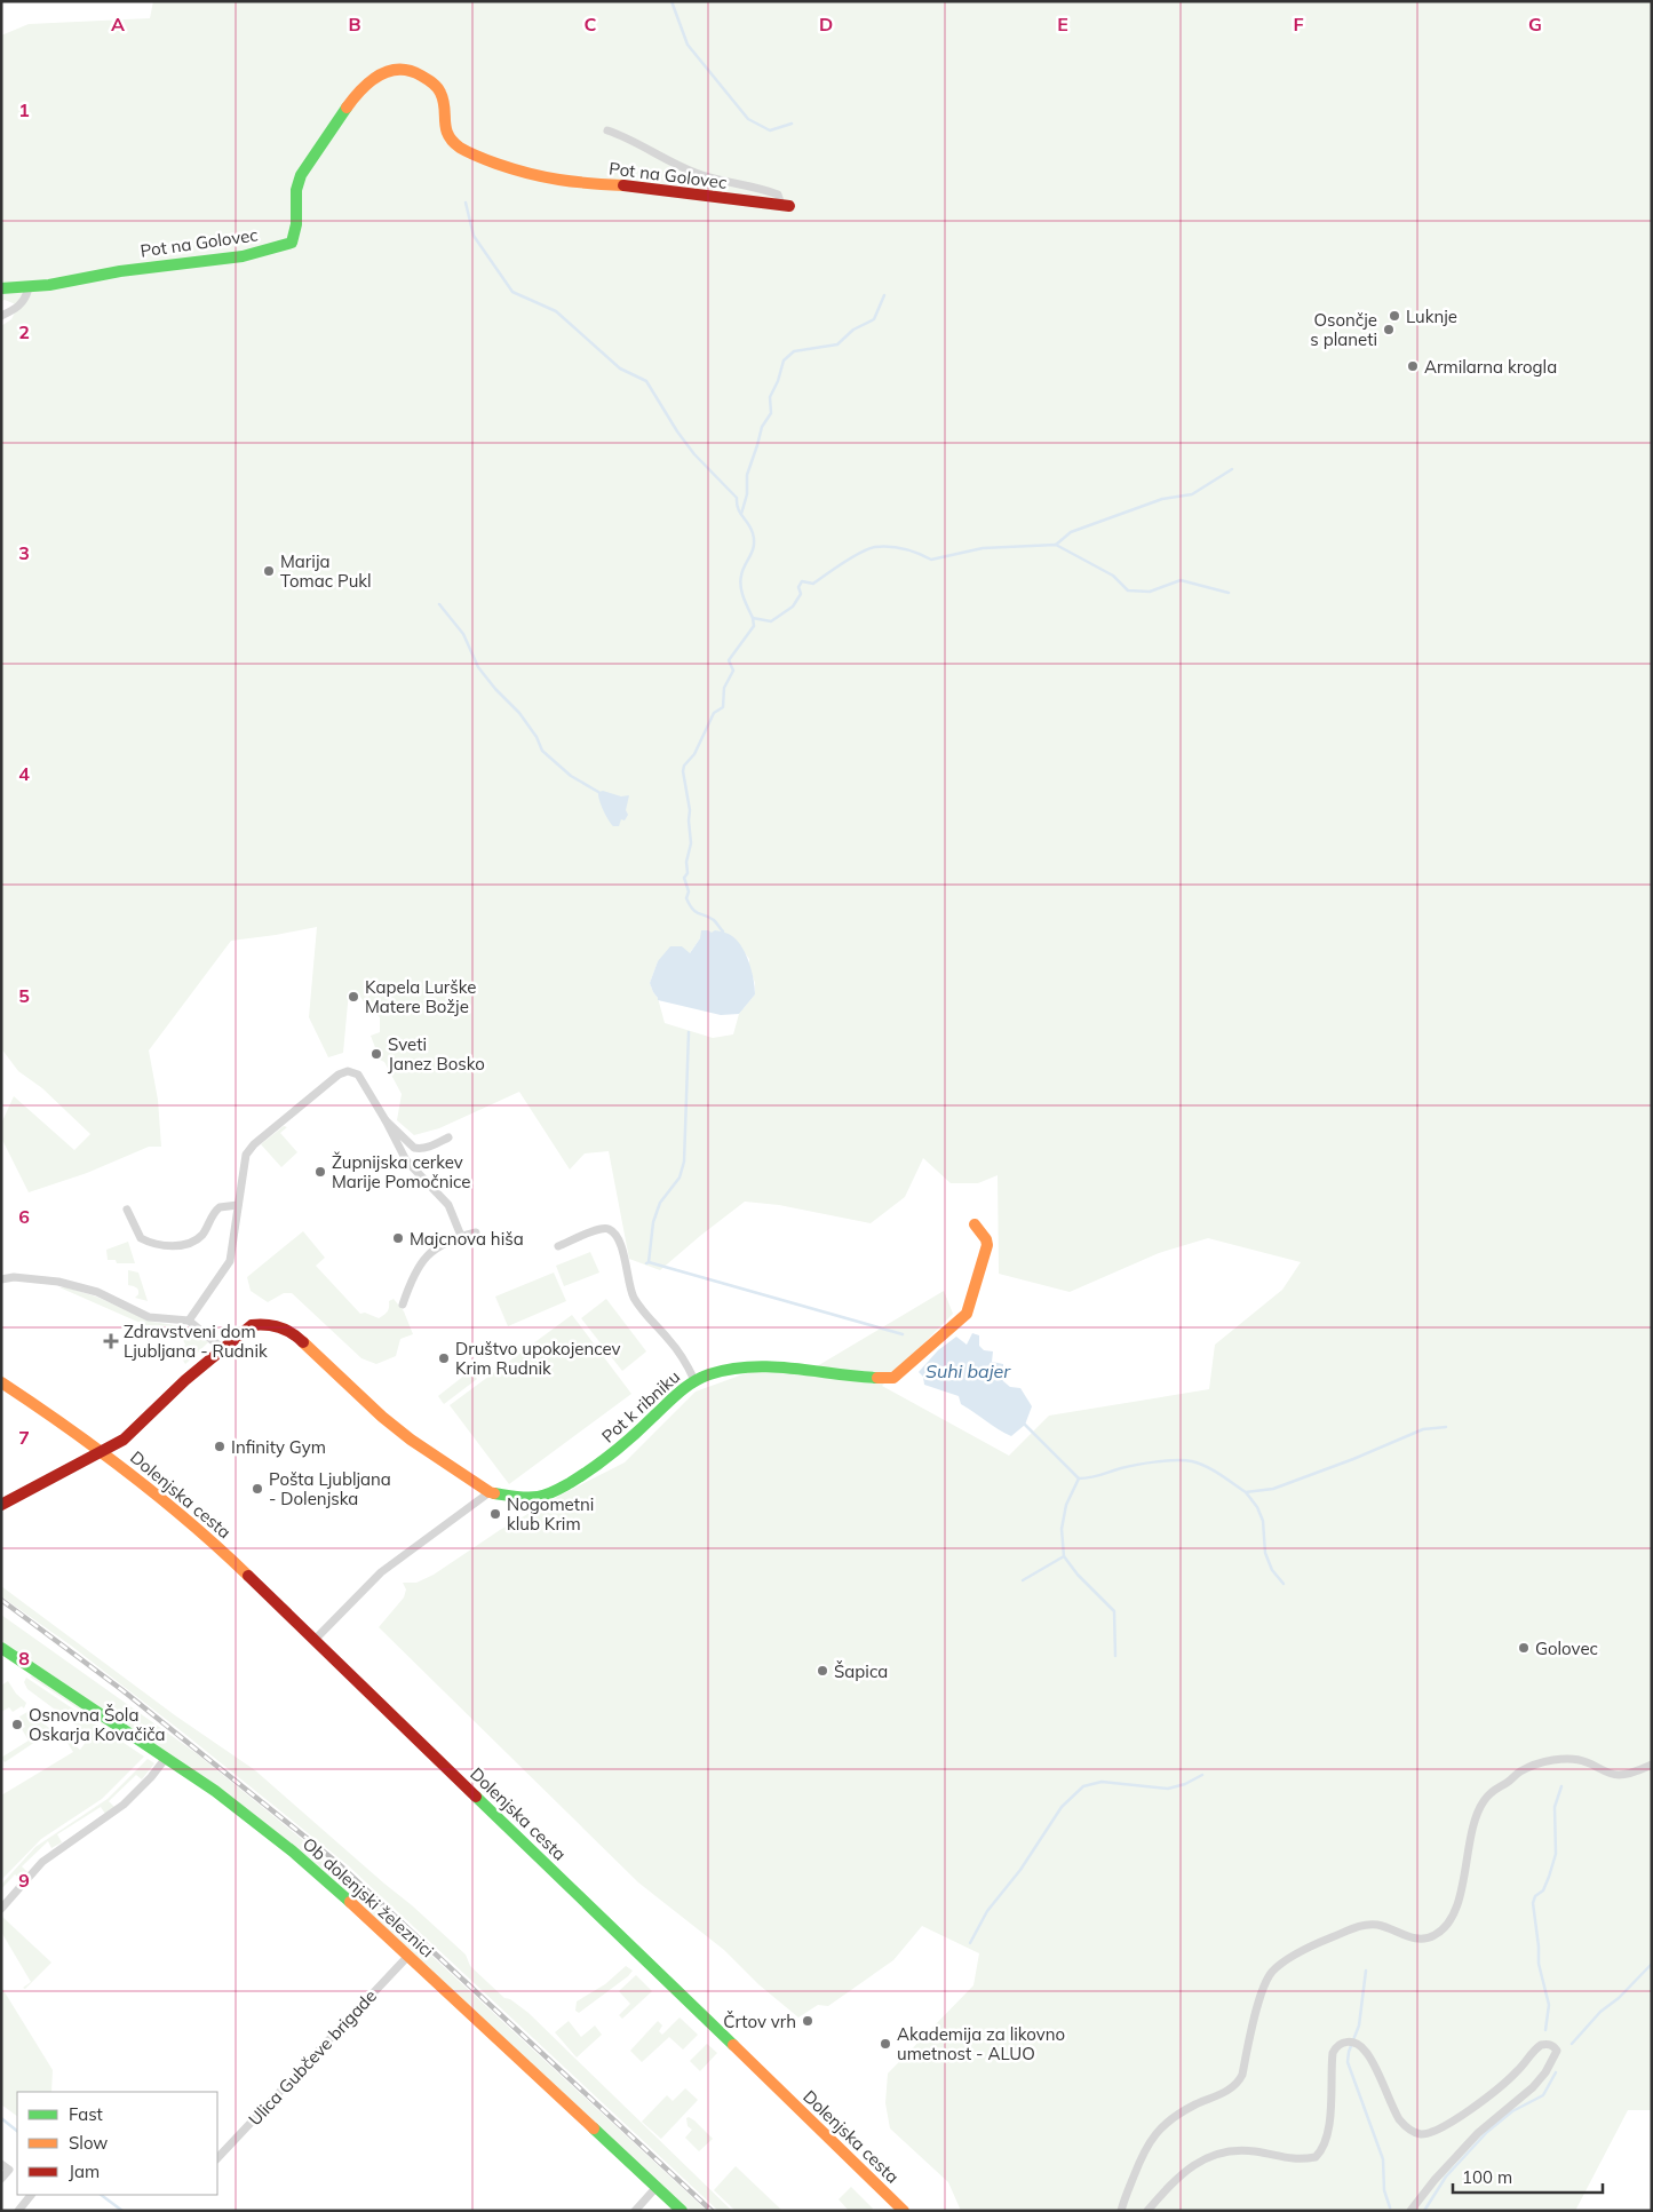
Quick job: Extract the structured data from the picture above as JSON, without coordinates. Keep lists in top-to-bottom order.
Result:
{
  "streets": {
    "street": [
      "Pot na Golovec",
      "Pot k ribniku",
      "Dolenjska cesta",
      "Ob dolenjski železnici",
      "Ulica Gubčeve brigade"
    ]
  },
  "crossings": [
    ["Pot k ribniku", "Dolenjska cesta"],
    ["Ob dolenjski železnici", "Ulica Gubčeve brigade"]
  ],
  "water": ["Suhi bajer"],
  "places": {
    "other": [
      "Luknje",
      "Osončje s planeti",
      "Armilarna krogla",
      "Marija Tomac Pukl",
      "Kapela Lurške Matere Božje",
      "Sveti Janez Bosko",
      "Župnijska cerkev Marije Pomočnice",
      "Majcnova hiša",
      "Društvo upokojencev Krim Rudnik",
      "Infinity Gym",
      "Pošta Ljubljana - Dolenjska",
      "Nogometni klub Krim",
      "Golovec",
      "Šapica",
      "Osnovna Šola Oskarja Kovačiča",
      "Črtov vrh",
      "Akademija za likovno umetnost - ALUO"
    ],
    "health": ["Zdravstveni dom Ljubljana - Rudnik"]
  },
  "legend": ["Fast", "Slow", "Jam"],
  "scale_bar": "100 m",
  "grid": {
    "columns": [
      "A",
      "B",
      "C",
      "D",
      "E",
      "F",
      "G"
    ],
    "rows": [
      "1",
      "2",
      "3",
      "4",
      "5",
      "6",
      "7",
      "8",
      "9"
    ]
  }
}
